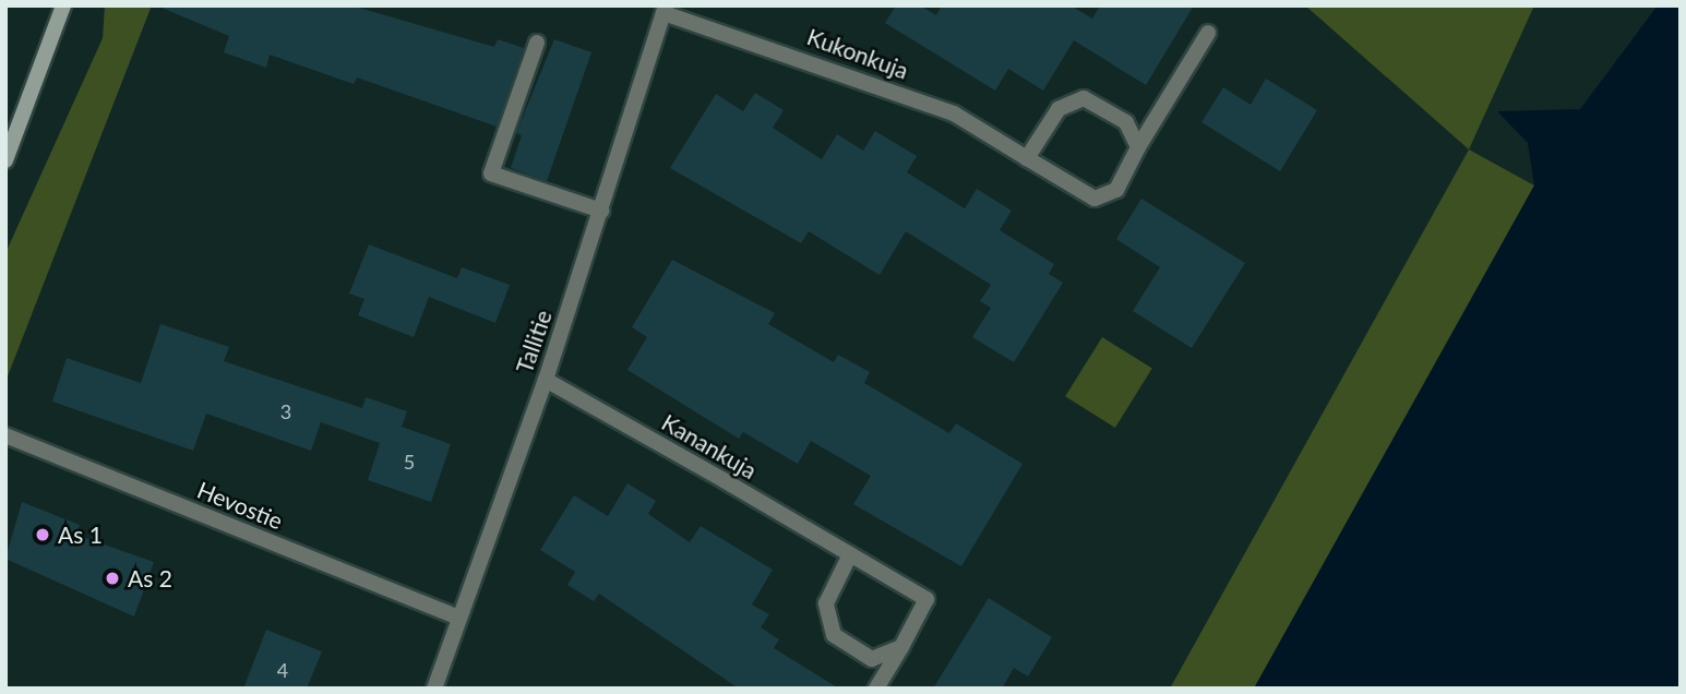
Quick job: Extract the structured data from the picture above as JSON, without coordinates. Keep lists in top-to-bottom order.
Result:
{
  "streets": {
    "street": [
      "Kukonkuja",
      "Tallitie",
      "Kanankuja",
      "Hevostie"
    ]
  },
  "crossings": [
    ["Kukonkuja", "Tallitie"],
    ["Tallitie", "Kanankuja"],
    ["Tallitie", "Hevostie"]
  ],
  "places": ["As 1", "As 2"],
  "house_numbers": ["3", "5", "4"]
}
